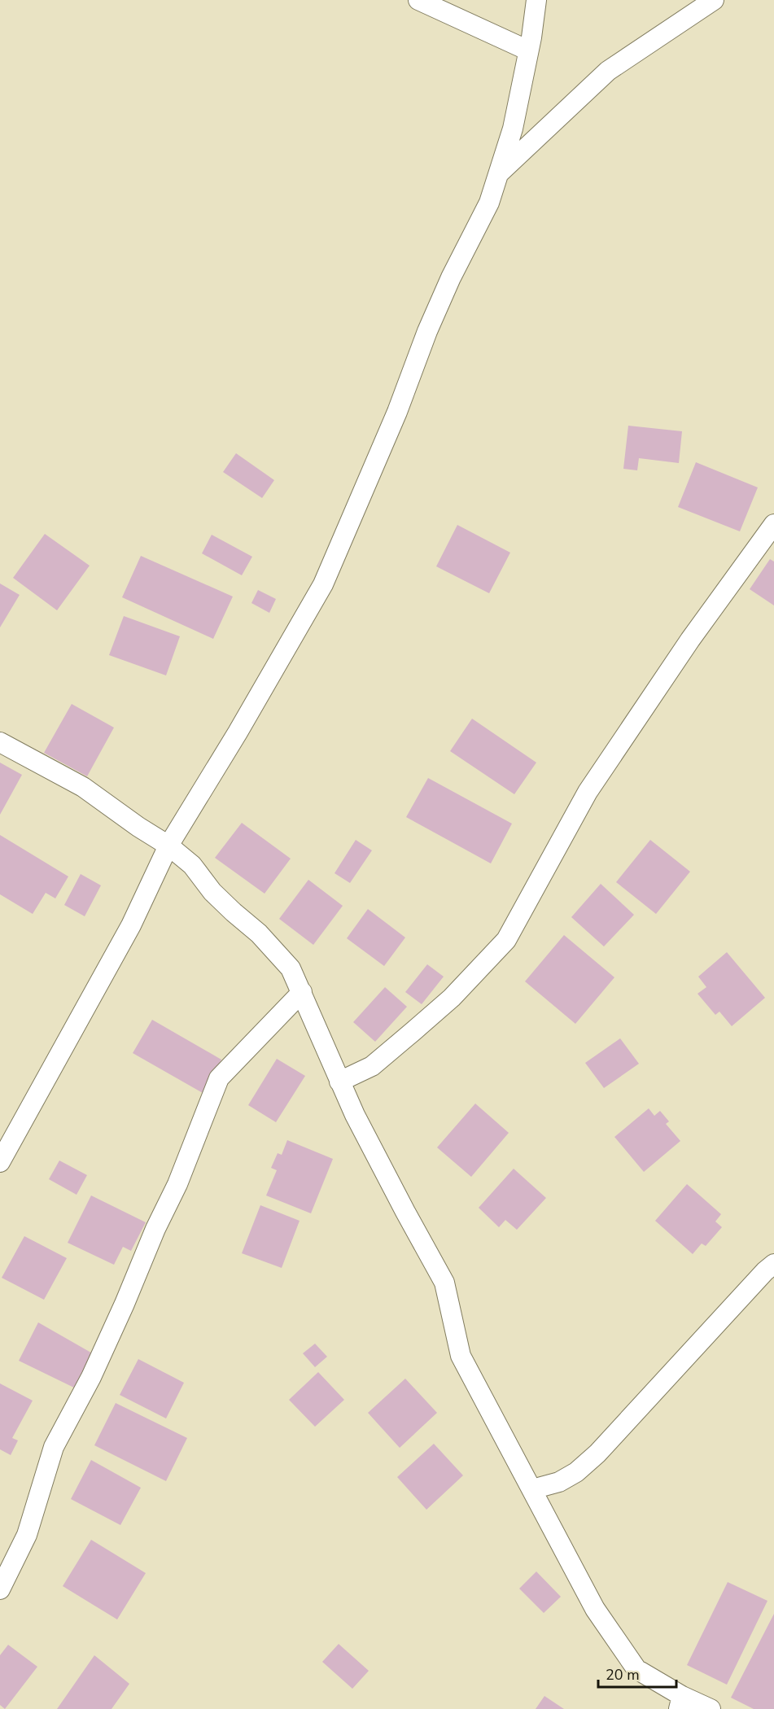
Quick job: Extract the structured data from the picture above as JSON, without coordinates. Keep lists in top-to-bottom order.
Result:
{
  "scale_bar": "20 m"
}
